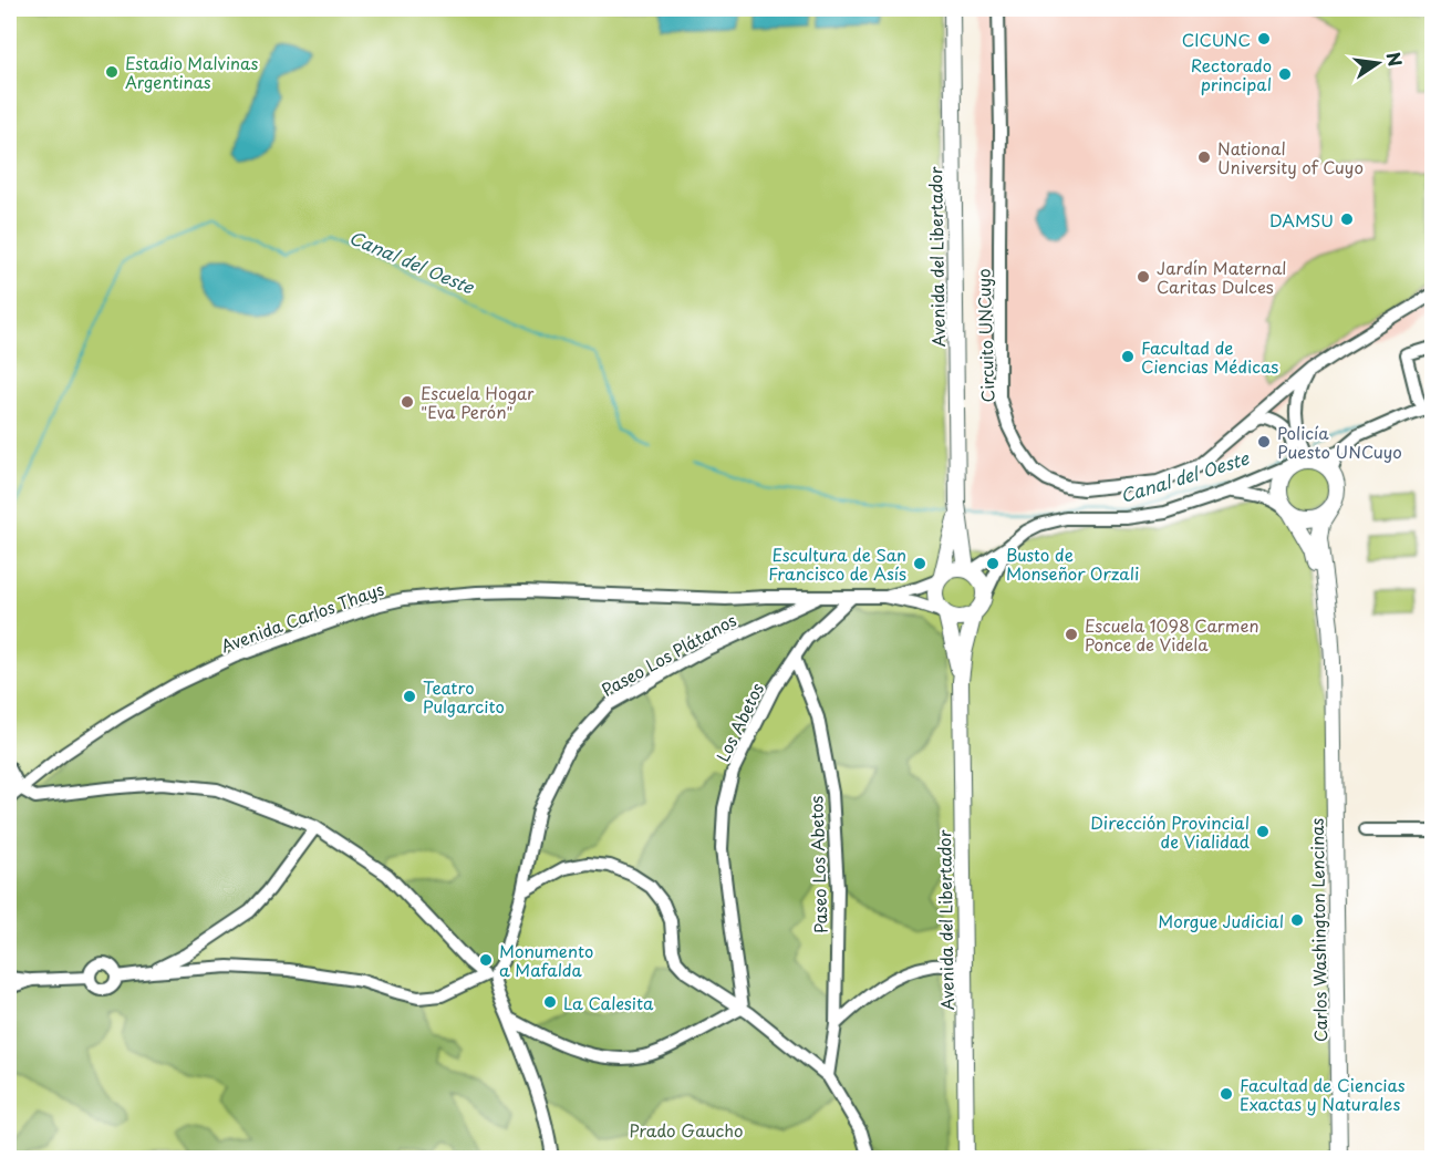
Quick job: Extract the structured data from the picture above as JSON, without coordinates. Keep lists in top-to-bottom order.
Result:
{
  "streets": {
    "main road": ["Avenida del Libertador", "Carlos Washington Lencinas"],
    "street": [
      "Circuito UNCuyo",
      "Avenida Carlos Thays",
      "Paseo Los Plátanos",
      "Los Abetos",
      "Paseo Los Abetos"
    ]
  },
  "crossings": [
    ["Avenida del Libertador", "Avenida Carlos Thays"],
    ["Avenida Carlos Thays", "Paseo Los Plátanos"],
    ["Avenida Carlos Thays", "Los Abetos"],
    ["Los Abetos", "Paseo Los Abetos"]
  ],
  "water": ["Canal del Oeste"],
  "parks": ["Prado Gaucho"],
  "places": [
    "CICUNC",
    "Estadio Malvinas Argentinas",
    "Rectorado principal",
    "National University of Cuyo",
    "DAMSU",
    "Jardín Maternal Caritas Dulces",
    "Facultad de Ciencias Médicas",
    "Escuela Hogar \"Eva Perón\"",
    "Policía Puesto UNCuyo",
    "Escultura de San Francisco de Asís",
    "Busto de Monseñor Orzali",
    "Escuela 1098 Carmen Ponce de Videla",
    "Teatro Pulgarcito",
    "Dirección Provincial de Vialidad",
    "Morgue Judicial",
    "Monumento a Mafalda",
    "La Calesita",
    "Facultad de Ciencias Exactas y Naturales"
  ],
  "north": "right"
}
